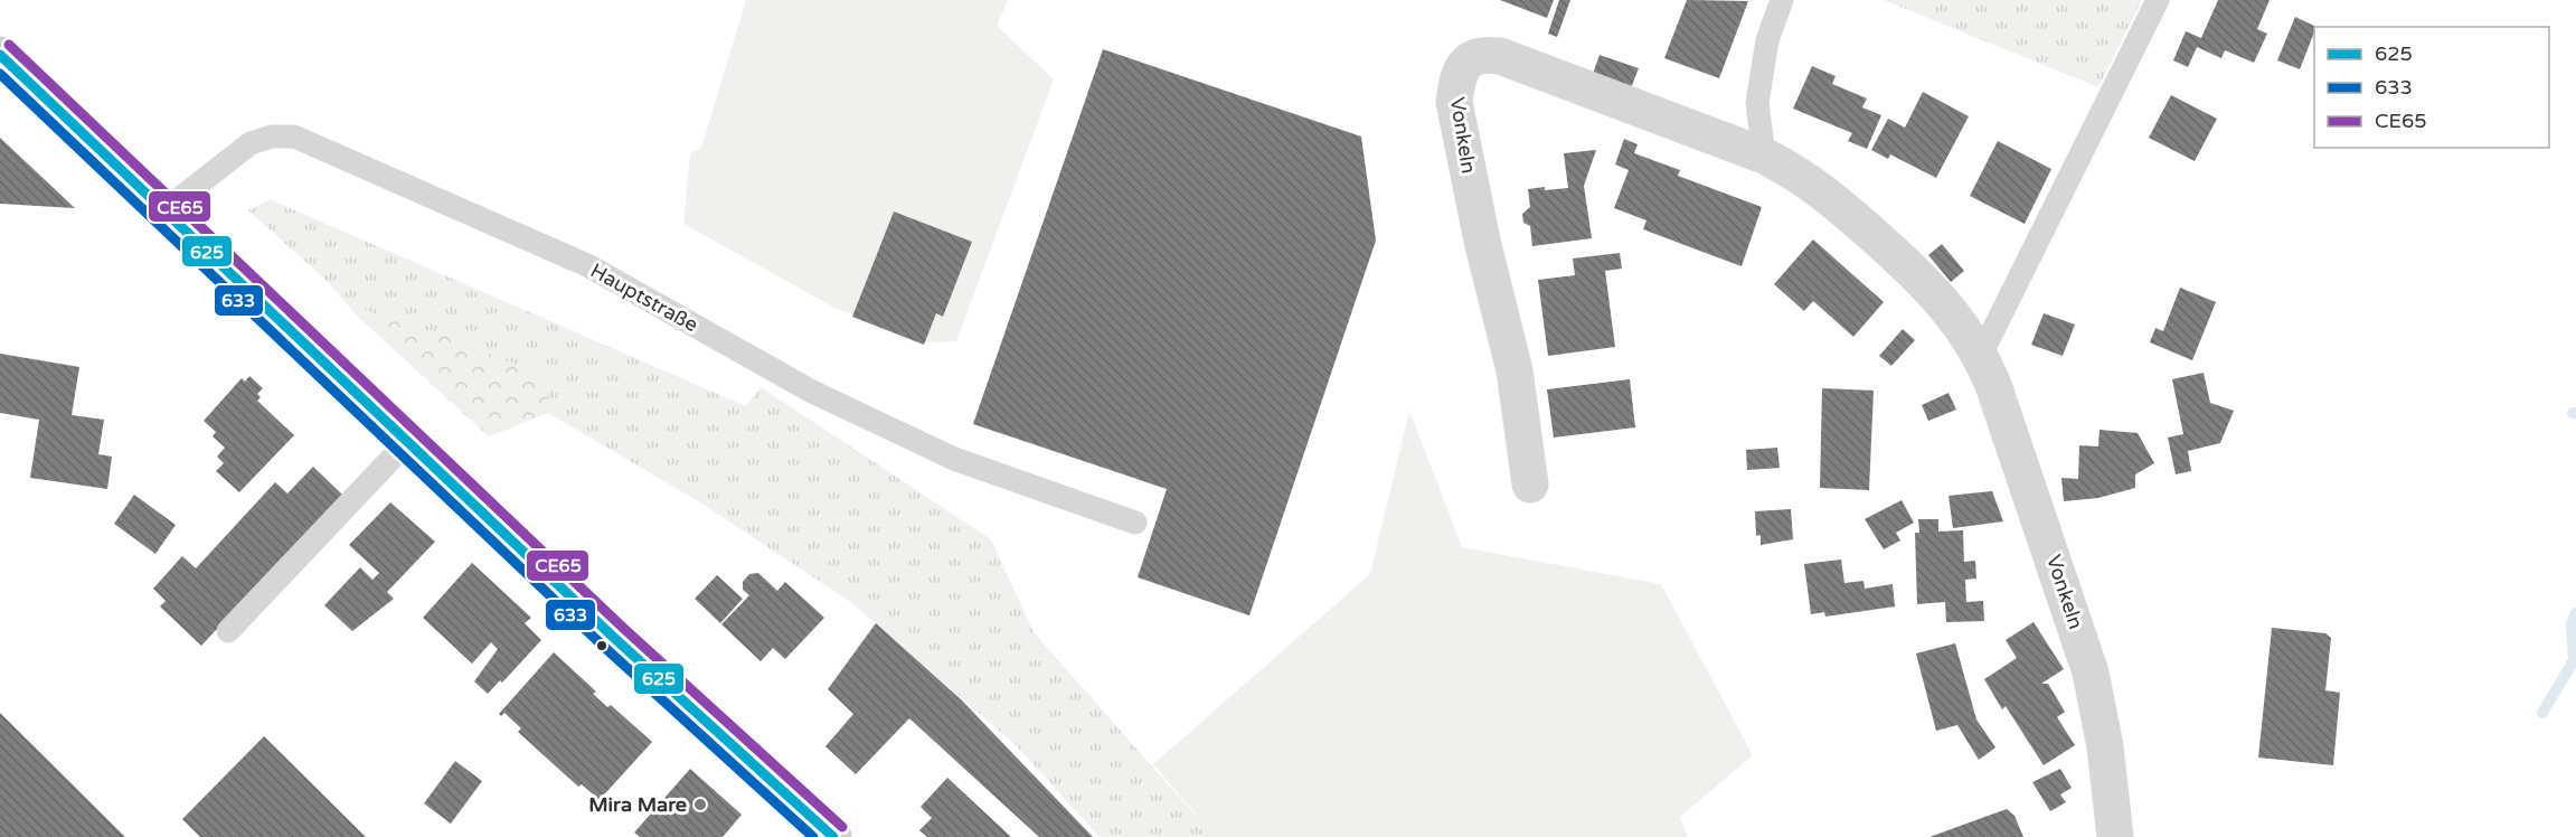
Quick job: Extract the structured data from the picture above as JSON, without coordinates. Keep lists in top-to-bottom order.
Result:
{
  "streets": {
    "street": ["Vonkeln"],
    "lane": ["Hauptstraße"]
  },
  "places": ["Mira Mare"],
  "lines": ["transit line CE65", "transit line 625", "transit line 633"],
  "legend": ["625", "633", "CE65"]
}
